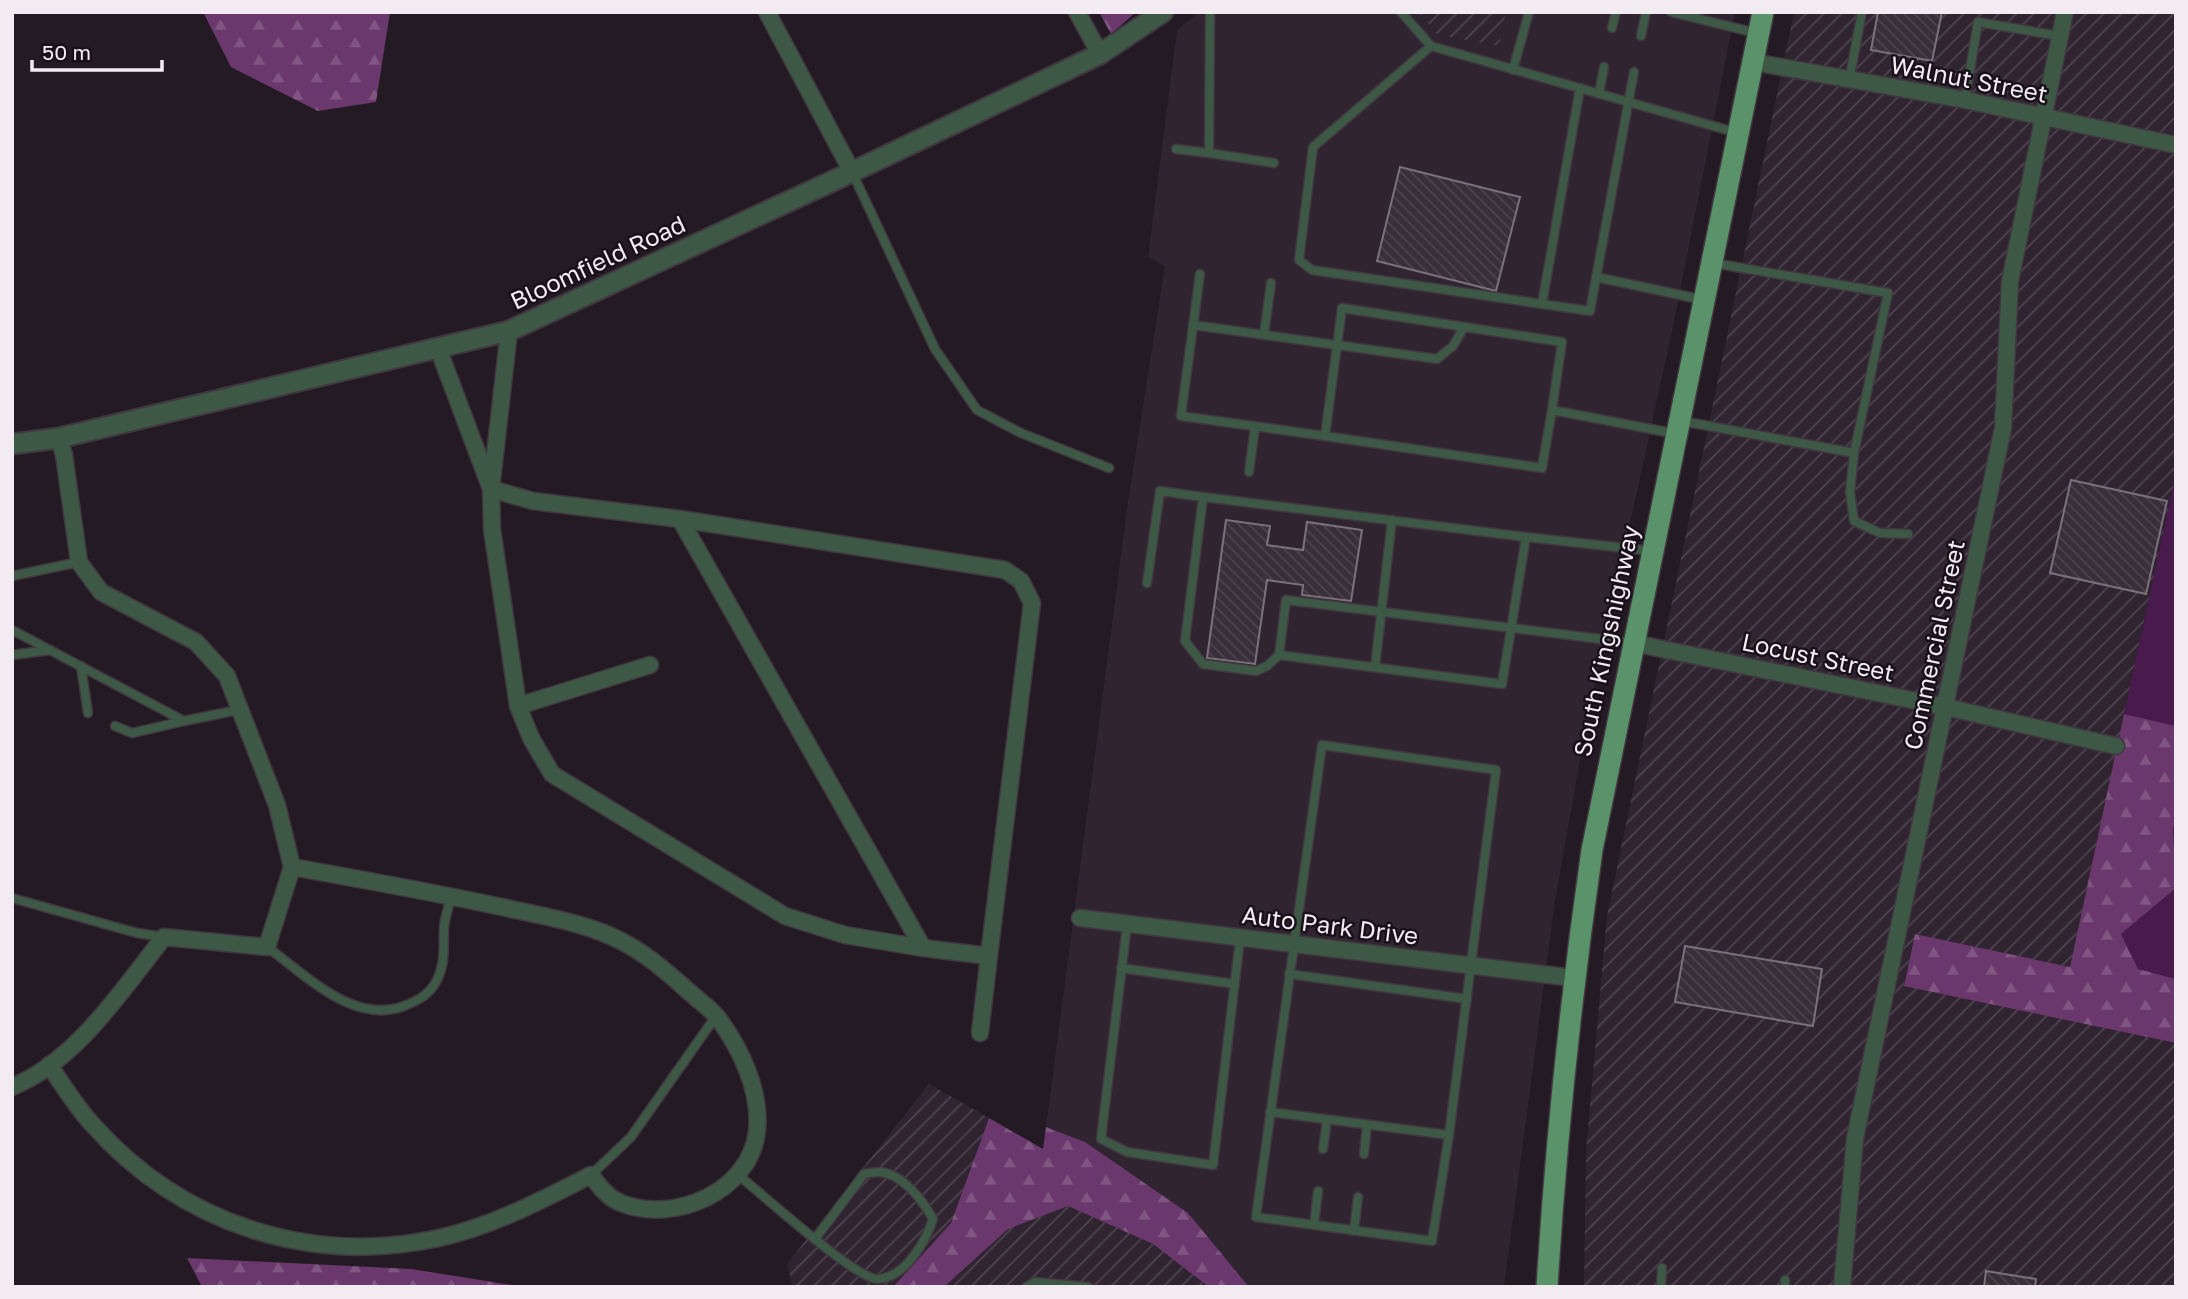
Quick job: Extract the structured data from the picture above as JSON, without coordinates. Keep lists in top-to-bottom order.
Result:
{
  "streets": {
    "main road": ["South Kingshighway"],
    "street": [
      "Walnut Street",
      "Bloomfield Road",
      "Commercial Street",
      "Locust Street",
      "Auto Park Drive"
    ]
  },
  "crossings": [
    ["Walnut Street", "South Kingshighway"],
    ["Walnut Street", "Commercial Street"],
    ["South Kingshighway", "Locust Street"],
    ["South Kingshighway", "Auto Park Drive"],
    ["Commercial Street", "Locust Street"]
  ],
  "scale_bar": "50 m"
}
